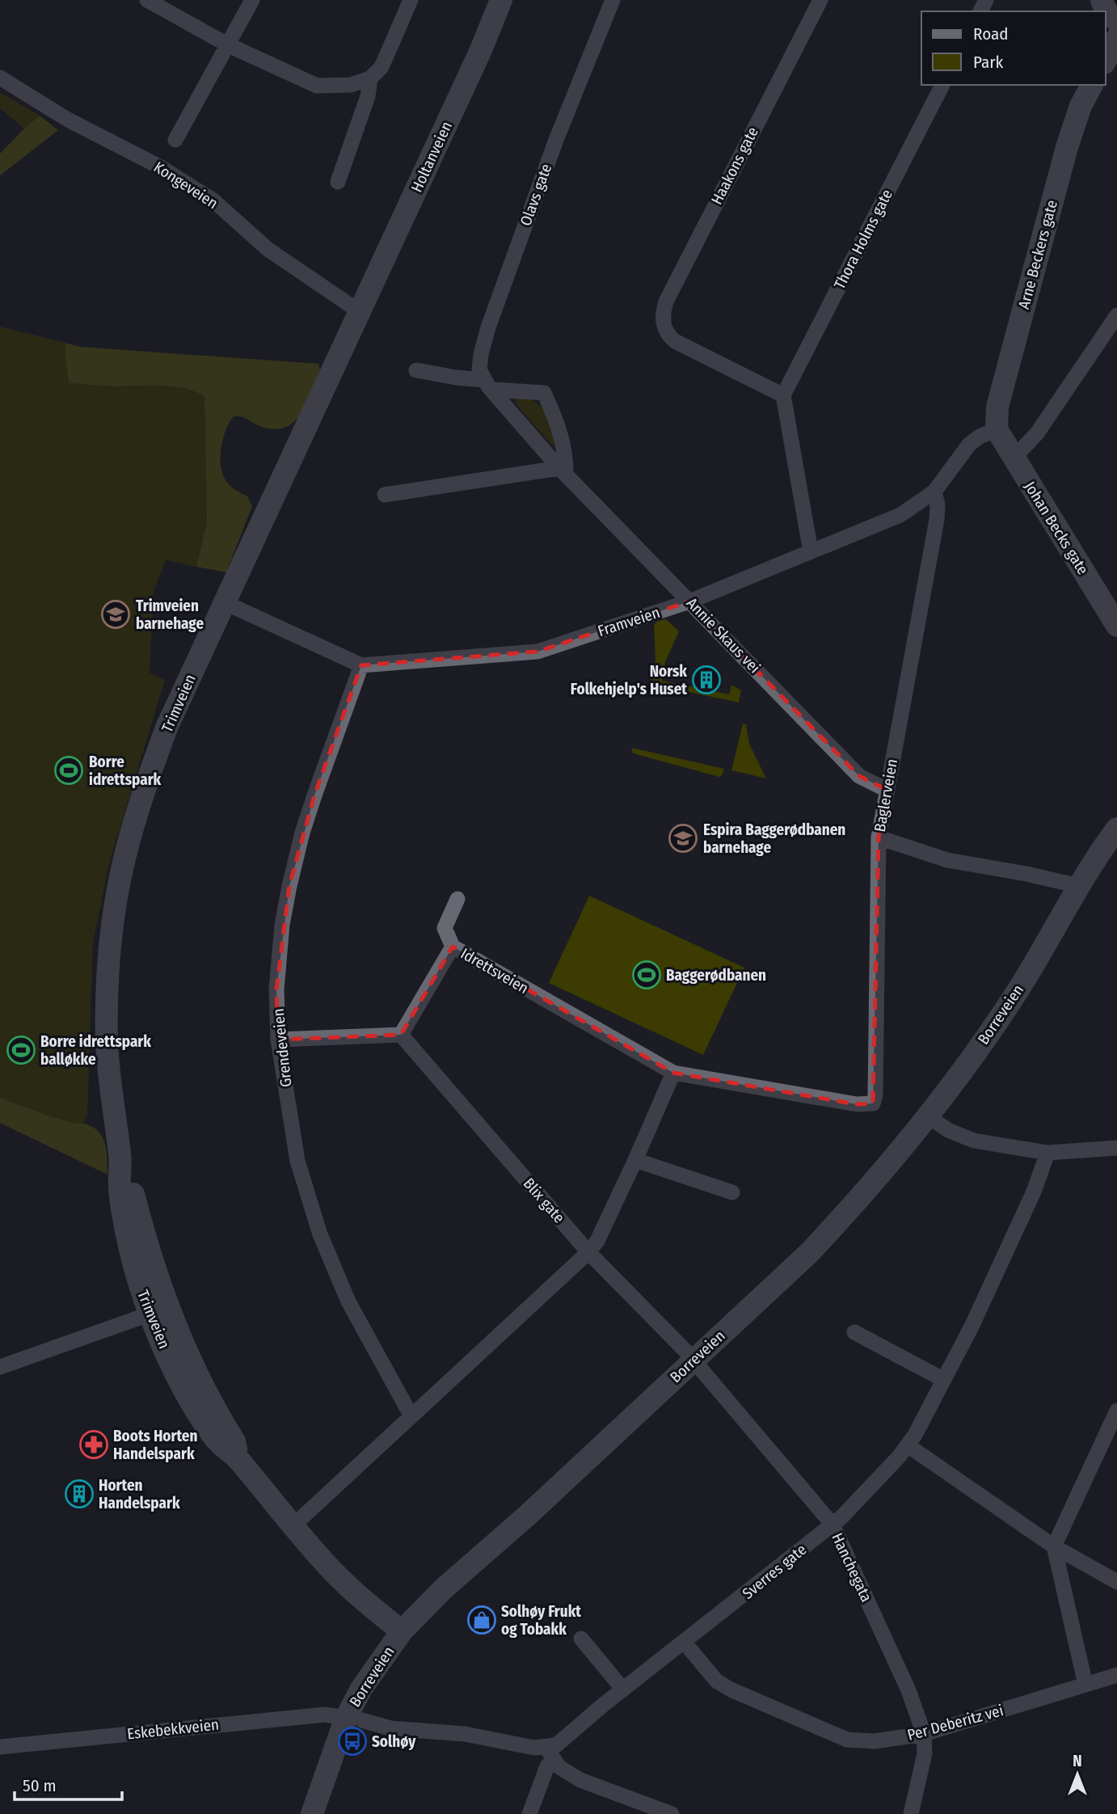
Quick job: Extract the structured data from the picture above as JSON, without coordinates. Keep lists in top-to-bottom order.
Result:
{
  "streets": {
    "main road": [
      "Holtanveien",
      "Arne Beckers gate",
      "Johan Becks gate",
      "Trimveien",
      "Borreveien"
    ],
    "street": [
      "Haakons gate",
      "Kongeveien",
      "Olavs gate",
      "Thora Holms gate",
      "Framveien",
      "Annie Skaus vei",
      "Baglerveien",
      "Idrettsveien",
      "Grendeveien",
      "Blix gate",
      "Hanchegata",
      "Sverres gate",
      "Per Deberitz vei",
      "Eskebekkveien"
    ]
  },
  "crossings": [
    ["Holtanveien", "Kongeveien"],
    ["Holtanveien", "Trimveien"],
    ["Haakons gate", "Thora Holms gate"],
    ["Kongeveien", "Trimveien"],
    ["Olavs gate", "Annie Skaus vei"],
    ["Arne Beckers gate", "Johan Becks gate"],
    ["Arne Beckers gate", "Framveien"],
    ["Johan Becks gate", "Framveien"],
    ["Framveien", "Annie Skaus vei"],
    ["Framveien", "Trimveien"],
    ["Framveien", "Baglerveien"],
    ["Framveien", "Grendeveien"],
    ["Annie Skaus vei", "Baglerveien"],
    ["Trimveien", "Borreveien"],
    ["Baglerveien", "Idrettsveien"],
    ["Idrettsveien", "Blix gate"],
    ["Borreveien", "Blix gate"],
    ["Borreveien", "Hanchegata"],
    ["Borreveien", "Eskebekkveien"],
    ["Blix gate", "Hanchegata"],
    ["Hanchegata", "Sverres gate"],
    ["Hanchegata", "Per Deberitz vei"],
    ["Sverres gate", "Per Deberitz vei"],
    ["Sverres gate", "Eskebekkveien"]
  ],
  "places": {
    "school or university": ["Trimveien barnehage", "Espira Baggerødbanen barnehage"],
    "building": ["Norsk Folkehjelp's Huset", "Horten Handelspark"],
    "sports": ["Borre idrettspark", "Baggerødbanen", "Borre idrettspark balløkke"],
    "pharmacy": ["Boots Horten Handelspark"],
    "shop": ["Solhøy Frukt og Tobakk"],
    "bus stop": ["Solhøy"]
  },
  "legend": ["Road", "Park"],
  "scale_bar": "50 m",
  "north": "top"
}
